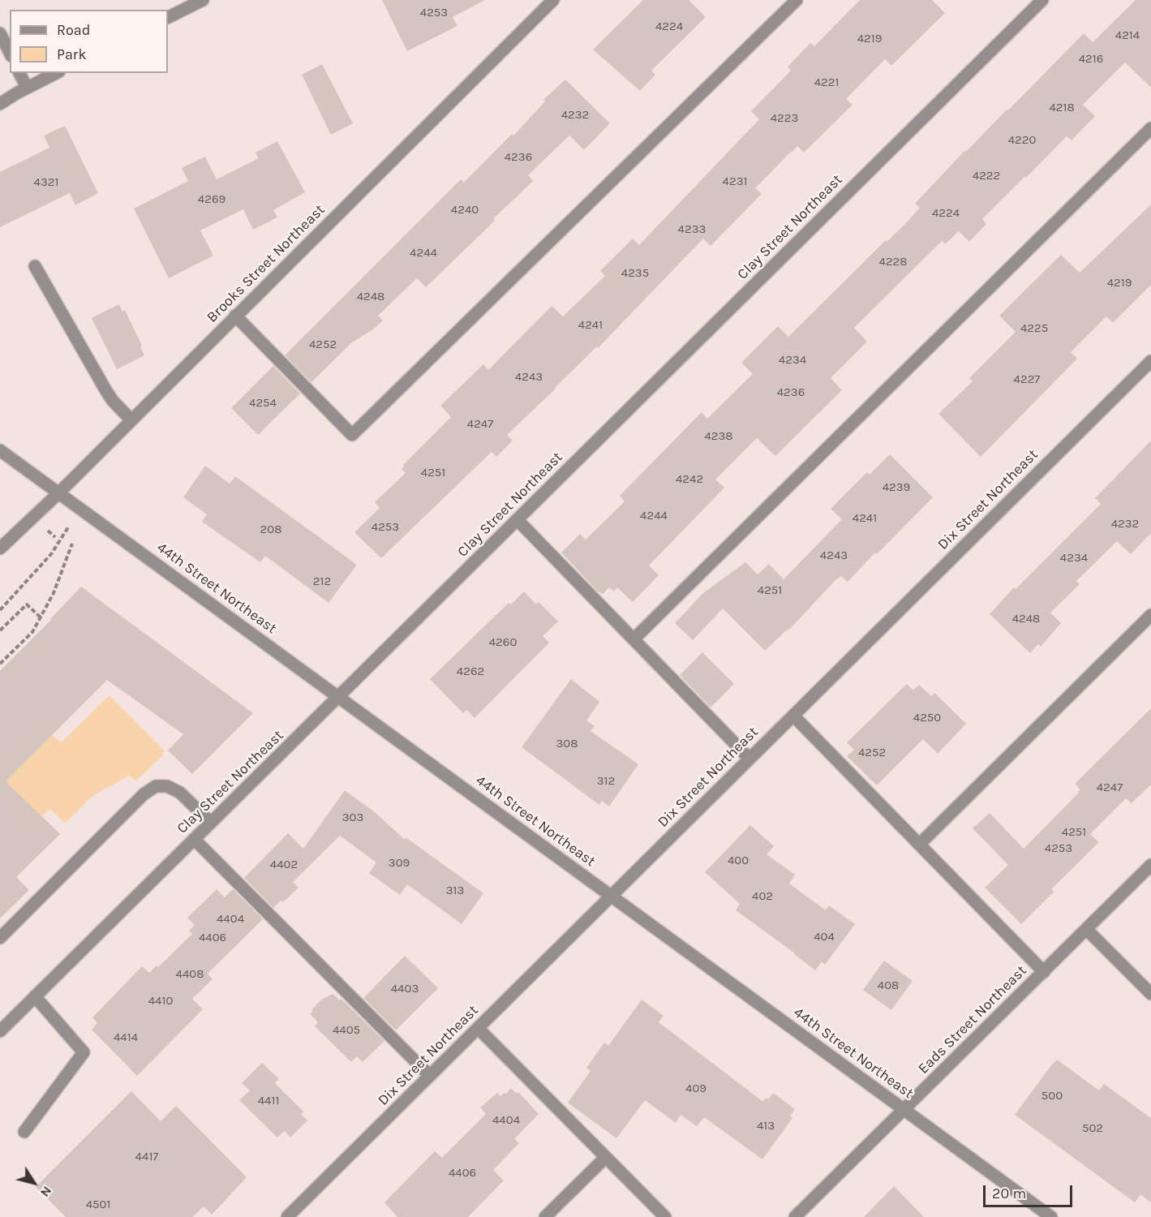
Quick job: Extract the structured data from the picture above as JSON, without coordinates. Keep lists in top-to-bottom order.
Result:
{
  "streets": {
    "street": [
      "Clay Street Northeast",
      "Brooks Street Northeast",
      "Dix Street Northeast",
      "44th Street Northeast",
      "Eads Street Northeast"
    ]
  },
  "crossings": [
    ["Clay Street Northeast", "44th Street Northeast"],
    ["Brooks Street Northeast", "44th Street Northeast"],
    ["Dix Street Northeast", "44th Street Northeast"],
    ["44th Street Northeast", "Eads Street Northeast"]
  ],
  "house_numbers": [
    "4253",
    "4224",
    "4214",
    "4219",
    "4216",
    "4221",
    "4218",
    "4232",
    "4223",
    "4220",
    "4236",
    "4222",
    "4231",
    "4321",
    "4269",
    "4240",
    "4224",
    "4233",
    "4244",
    "4228",
    "4235",
    "4219",
    "4248",
    "4241",
    "4225",
    "4252",
    "4234",
    "4243",
    "4227",
    "4236",
    "4254",
    "4247",
    "4238",
    "4251",
    "4242",
    "4239",
    "4244",
    "4241",
    "4232",
    "4253",
    "208",
    "4243",
    "4234",
    "212",
    "4251",
    "4248",
    "4260",
    "4262",
    "4250",
    "308",
    "4252",
    "312",
    "4247",
    "303",
    "4251",
    "4253",
    "400",
    "309",
    "4402",
    "313",
    "402",
    "4404",
    "404",
    "4406",
    "4408",
    "408",
    "4403",
    "4410",
    "4405",
    "4414",
    "409",
    "500",
    "4411",
    "4404",
    "413",
    "502",
    "4417",
    "4406",
    "4501"
  ],
  "legend": ["Road", "Park"],
  "scale_bar": "20 m",
  "north": "bottom right"
}
